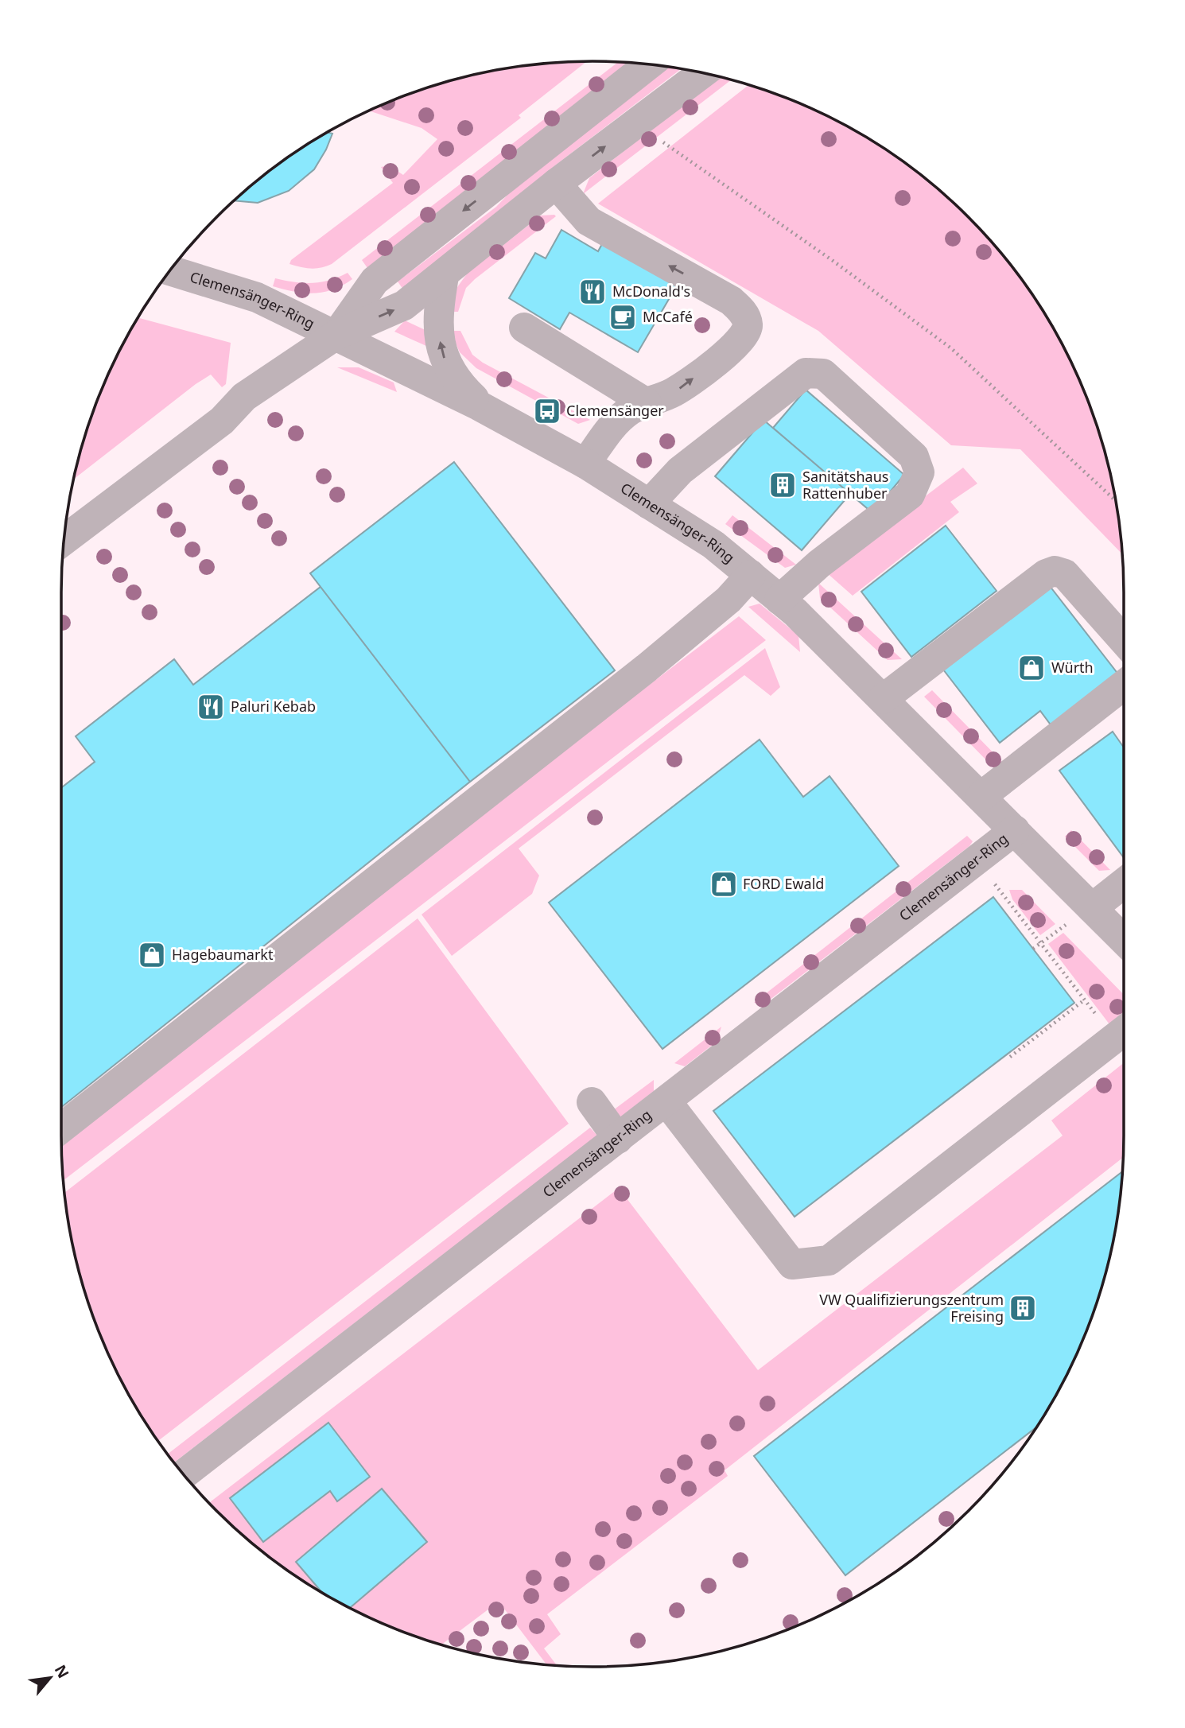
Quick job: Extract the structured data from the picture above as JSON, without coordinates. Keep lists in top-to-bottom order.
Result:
{
  "streets": {
    "street": ["Clemensänger-Ring"]
  },
  "places": {
    "restaurant": ["McDonald's", "Paluri Kebab"],
    "cafe": ["McCafé"],
    "bus stop": ["Clemensänger"],
    "building": ["Sanitätshaus Rattenhuber", "VW Qualifizierungszentrum Freising"],
    "shop": ["Würth", "FORD Ewald", "Hagebaumarkt"]
  },
  "north": "top right"
}
